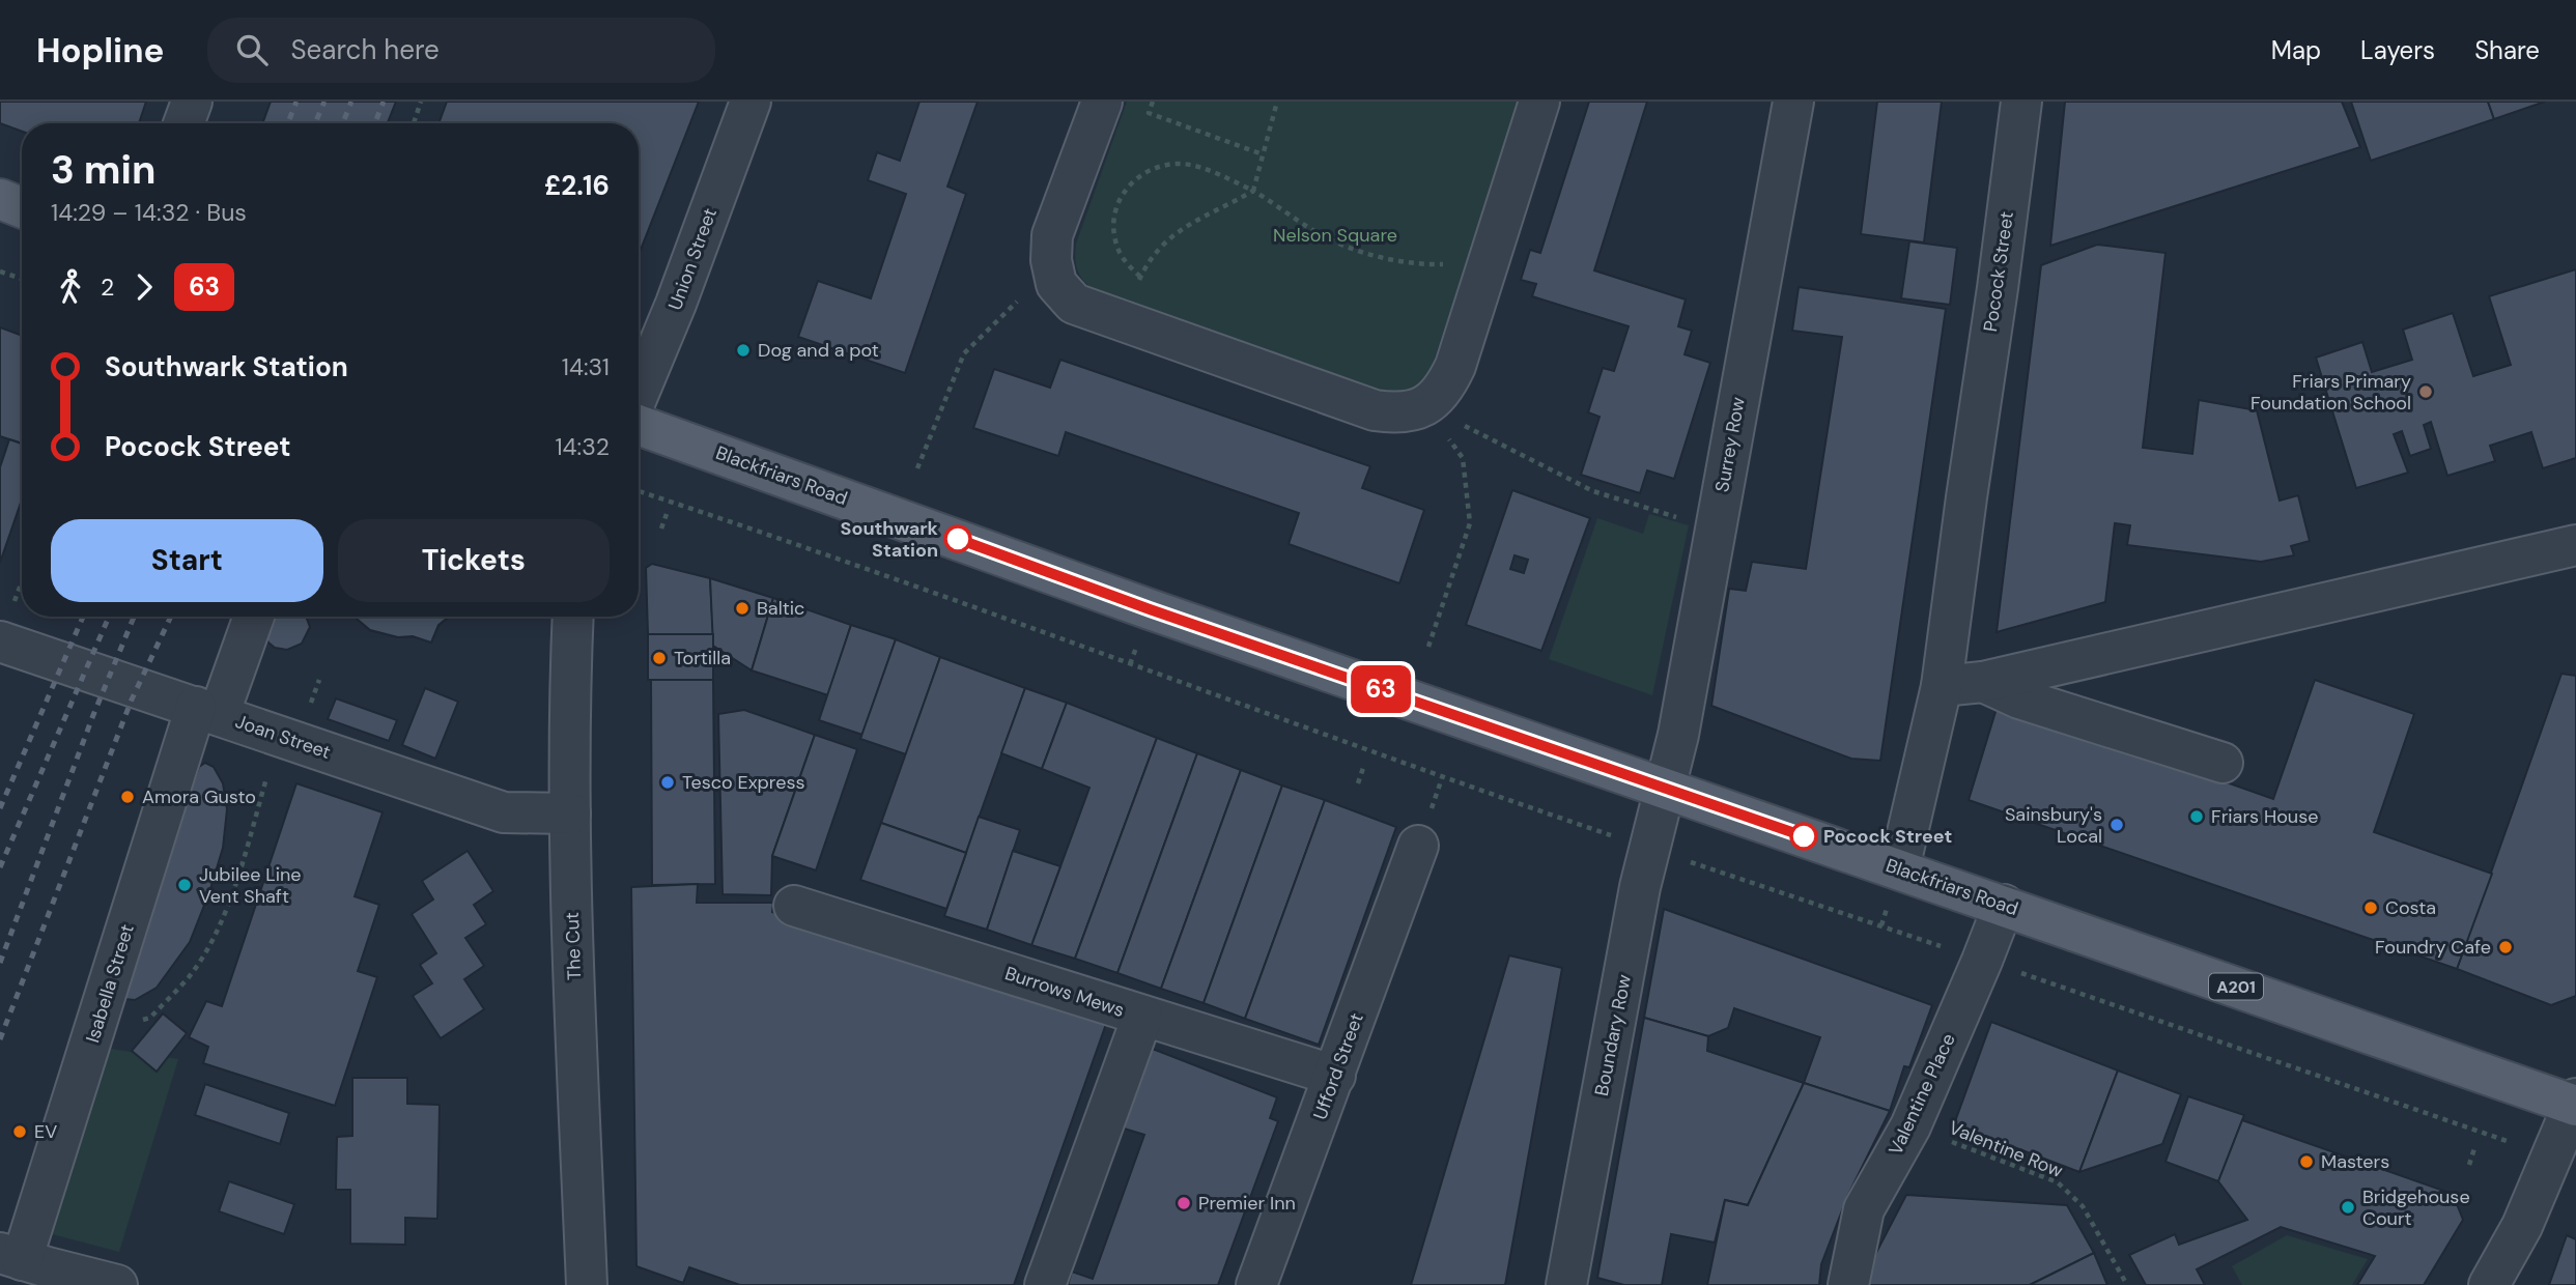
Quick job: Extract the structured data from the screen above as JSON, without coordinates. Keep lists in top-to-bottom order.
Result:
{
  "streets": {
    "main road": ["Blackfriars Road", "A201"],
    "street": [
      "Union Street",
      "Pocock Street",
      "Surrey Row",
      "Joan Street",
      "The Cut",
      "Isabella Street",
      "Burrows Mews",
      "Boundary Row",
      "Ufford Street",
      "Valentine Place"
    ],
    "path": ["Valentine Row"]
  },
  "crossings": [
    ["Pocock Street", "Blackfriars Road"],
    ["Surrey Row", "Blackfriars Road"],
    ["Surrey Row", "Boundary Row"],
    ["Blackfriars Road", "Boundary Row"],
    ["Blackfriars Road", "Valentine Place"],
    ["Joan Street", "The Cut"],
    ["Joan Street", "Isabella Street"],
    ["Burrows Mews", "Ufford Street"],
    ["Valentine Place", "Valentine Row"]
  ],
  "parks": ["Nelson Square"],
  "places": [
    "Dog and a pot",
    "Friars Primary Foundation School",
    "Southwark Station",
    "Baltic",
    "Tortilla",
    "Tesco Express",
    "Amora Gusto",
    "Friars House",
    "Sainsbury's Local",
    "Pocock Street",
    "Jubilee Line Vent Shaft",
    "Costa",
    "Foundry Cafe",
    "EV",
    "Masters",
    "Premier Inn",
    "Bridgehouse Court"
  ],
  "lines": ["bus line 63"],
  "page": {
    "header": "Hopline",
    "search": "Search here",
    "nav": ["Map", "Layers", "Share"],
    "on_map": "63",
    "heading": ["3 min", "14:29 – 14:32 · Bus", "£2.16"],
    "legs": ["2", "63"],
    "list": [
      {
        "name": "Southwark Station",
        "value": "14:31"
      },
      {
        "name": "Pocock Street",
        "value": "14:32"
      }
    ],
    "buttons": ["Start", "Tickets"]
  }
}
